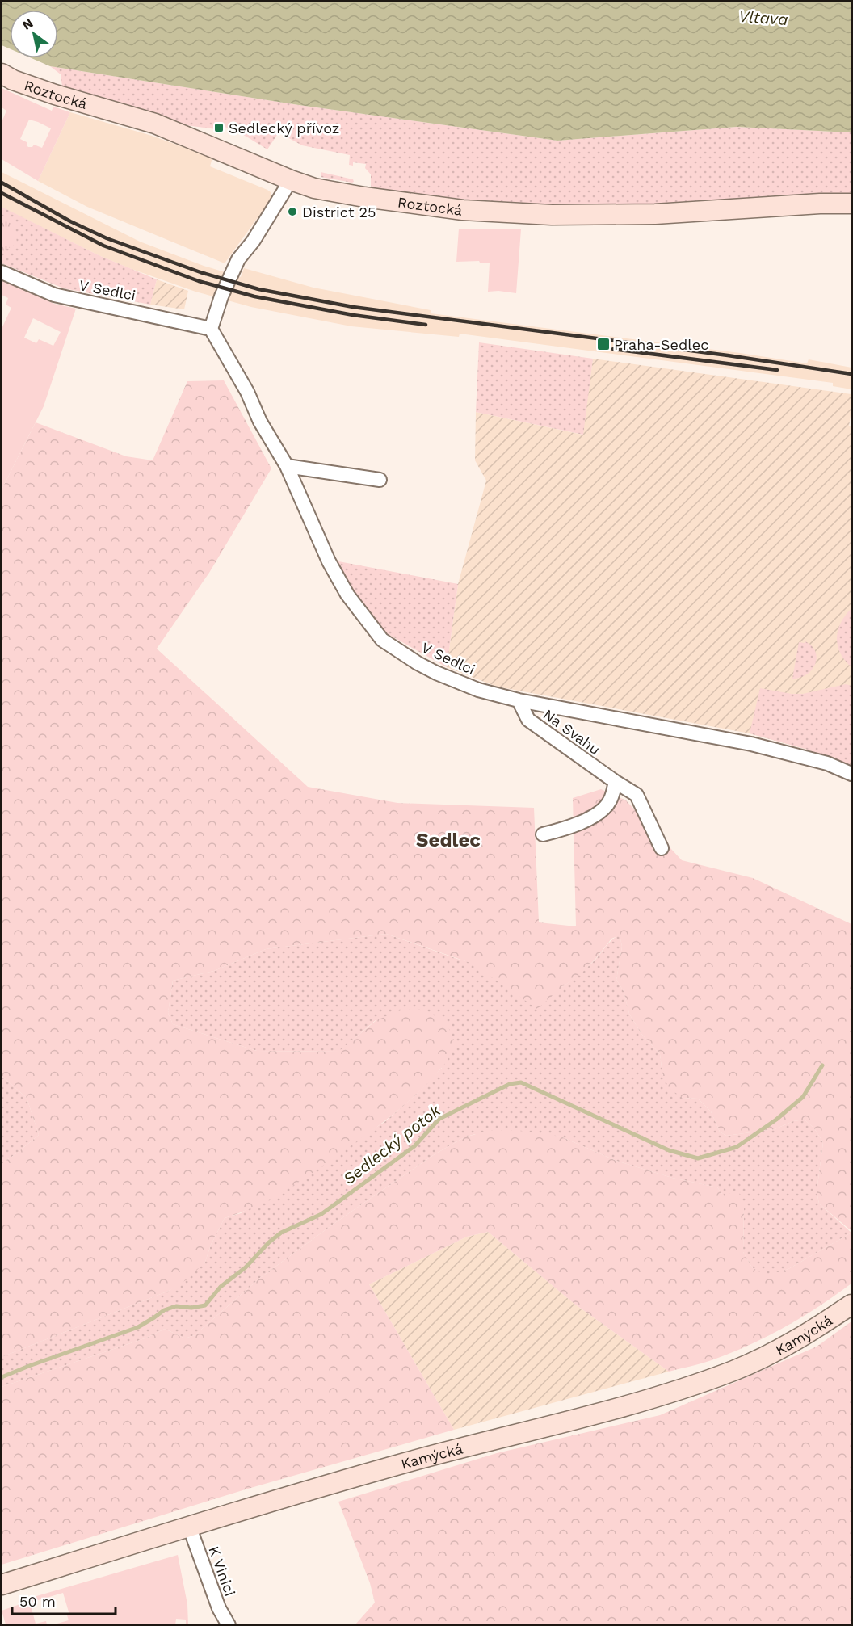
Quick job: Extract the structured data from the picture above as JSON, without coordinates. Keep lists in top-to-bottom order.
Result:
{
  "streets": {
    "main road": ["Roztocká", "Kamýcká"],
    "street": ["V Sedlci", "Na Svahu", "K Vinici"]
  },
  "crossings": [
    ["V Sedlci", "Na Svahu"],
    ["Kamýcká", "K Vinici"]
  ],
  "districts": ["Sedlec"],
  "water": ["Vltava", "Sedlecký potok"],
  "places": {
    "transit": ["Sedlecký přívoz", "Praha-Sedlec"],
    "other": ["District 25"]
  },
  "scale_bar": "50 m",
  "north": "top left"
}
